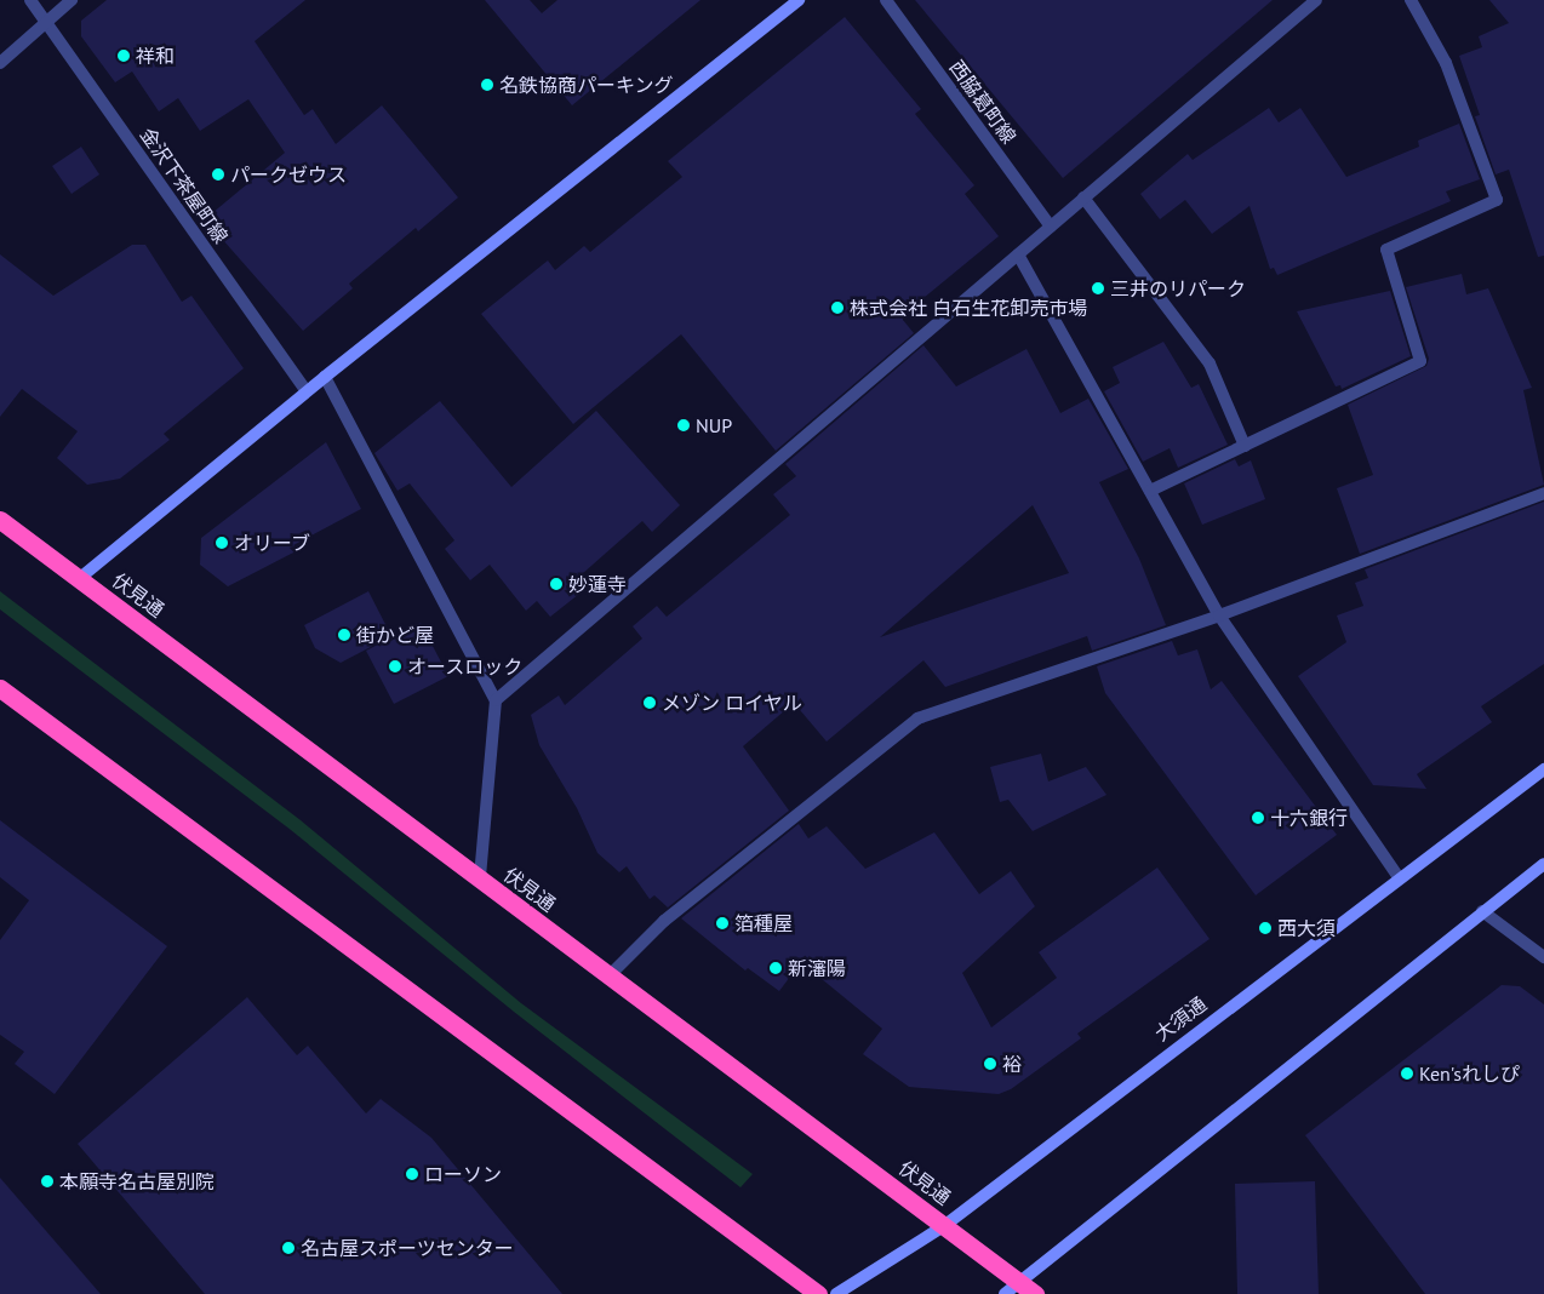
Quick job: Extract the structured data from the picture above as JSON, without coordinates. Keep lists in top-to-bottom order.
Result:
{
  "streets": {
    "highway": ["伏見通"],
    "street": ["西脇葛町線", "金沢下茶屋町線", "大須通"]
  },
  "crossings": [
    ["伏見通", "大須通"]
  ],
  "places": [
    "祥和",
    "名鉄協商パーキング",
    "パークゼウス",
    "三井のリパーク",
    "株式会社 白石生花卸売市場",
    "NUP",
    "オリーブ",
    "妙蓮寺",
    "街かど屋",
    "オースロック",
    "メゾン ロイヤル",
    "十六銀行",
    "箔種屋",
    "西大須",
    "新瀋陽",
    "裕",
    "Ken'sれしぴ",
    "ローソン",
    "本願寺名古屋別院",
    "名古屋スポーツセンター"
  ]
}
